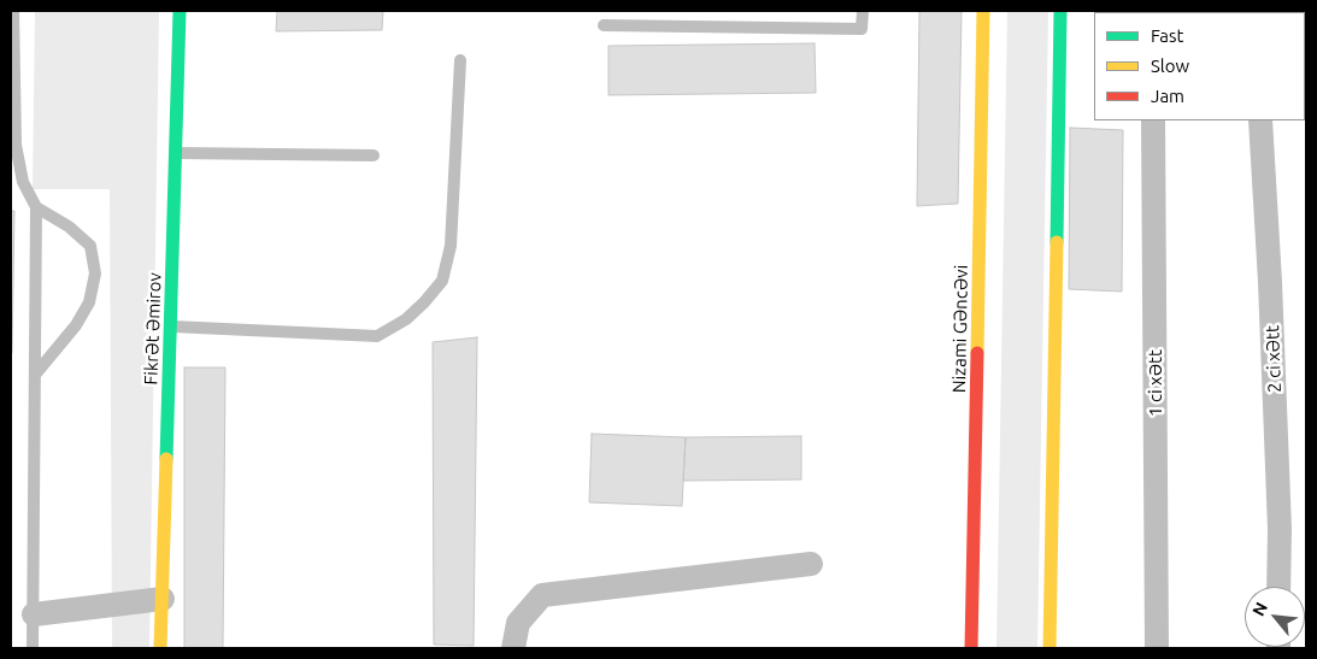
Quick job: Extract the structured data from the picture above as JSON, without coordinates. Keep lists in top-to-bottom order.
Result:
{
  "streets": {
    "main road": ["Fikrət Əmirov", "Nizami Gəncəvi"],
    "street": ["2 ci xətt", "1 ci xətt"]
  },
  "legend": ["Fast", "Slow", "Jam"],
  "north": "top left"
}
